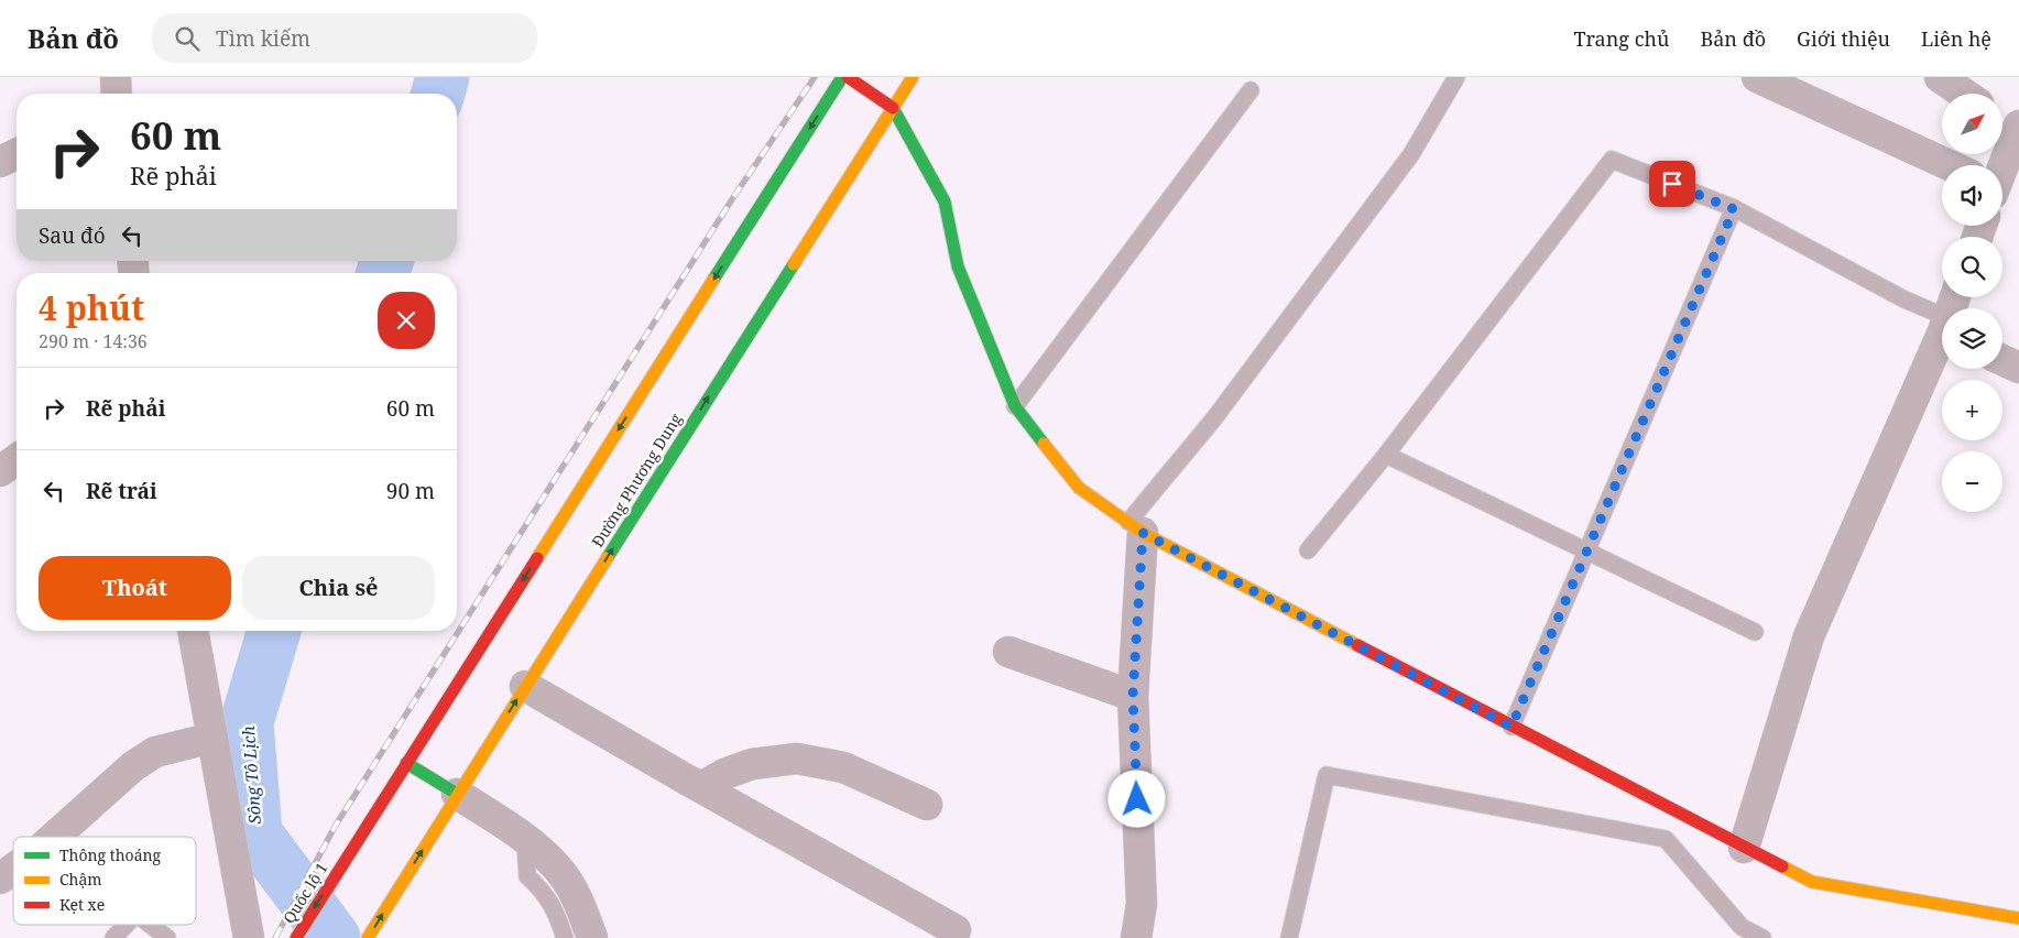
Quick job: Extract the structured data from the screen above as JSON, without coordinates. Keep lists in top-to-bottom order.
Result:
{
  "streets": {
    "main road": ["Đường Phương Dung", "Quốc lộ 1"]
  },
  "one_way": ["Quốc lộ 1"],
  "water": ["Sông Tô Lịch"],
  "legend": ["Thông thoáng", "Chậm", "Kẹt xe"],
  "north": "top right",
  "page": {
    "header": "Bản đồ",
    "search": "Tìm kiếm",
    "nav": [
      "Trang chủ",
      "Bản đồ",
      "Giới thiệu",
      "Liên hệ"
    ],
    "map_buttons": ["+", "−"],
    "turn": ["60 m", "Rẽ phải"],
    "then": "Sau đó",
    "heading": ["4 phút", "290 m · 14:36"],
    "list": [
      {
        "name": "Rẽ phải",
        "value": "60 m"
      },
      {
        "name": "Rẽ trái",
        "value": "90 m"
      }
    ],
    "buttons": ["Thoát", "Chia sẻ"]
  }
}
